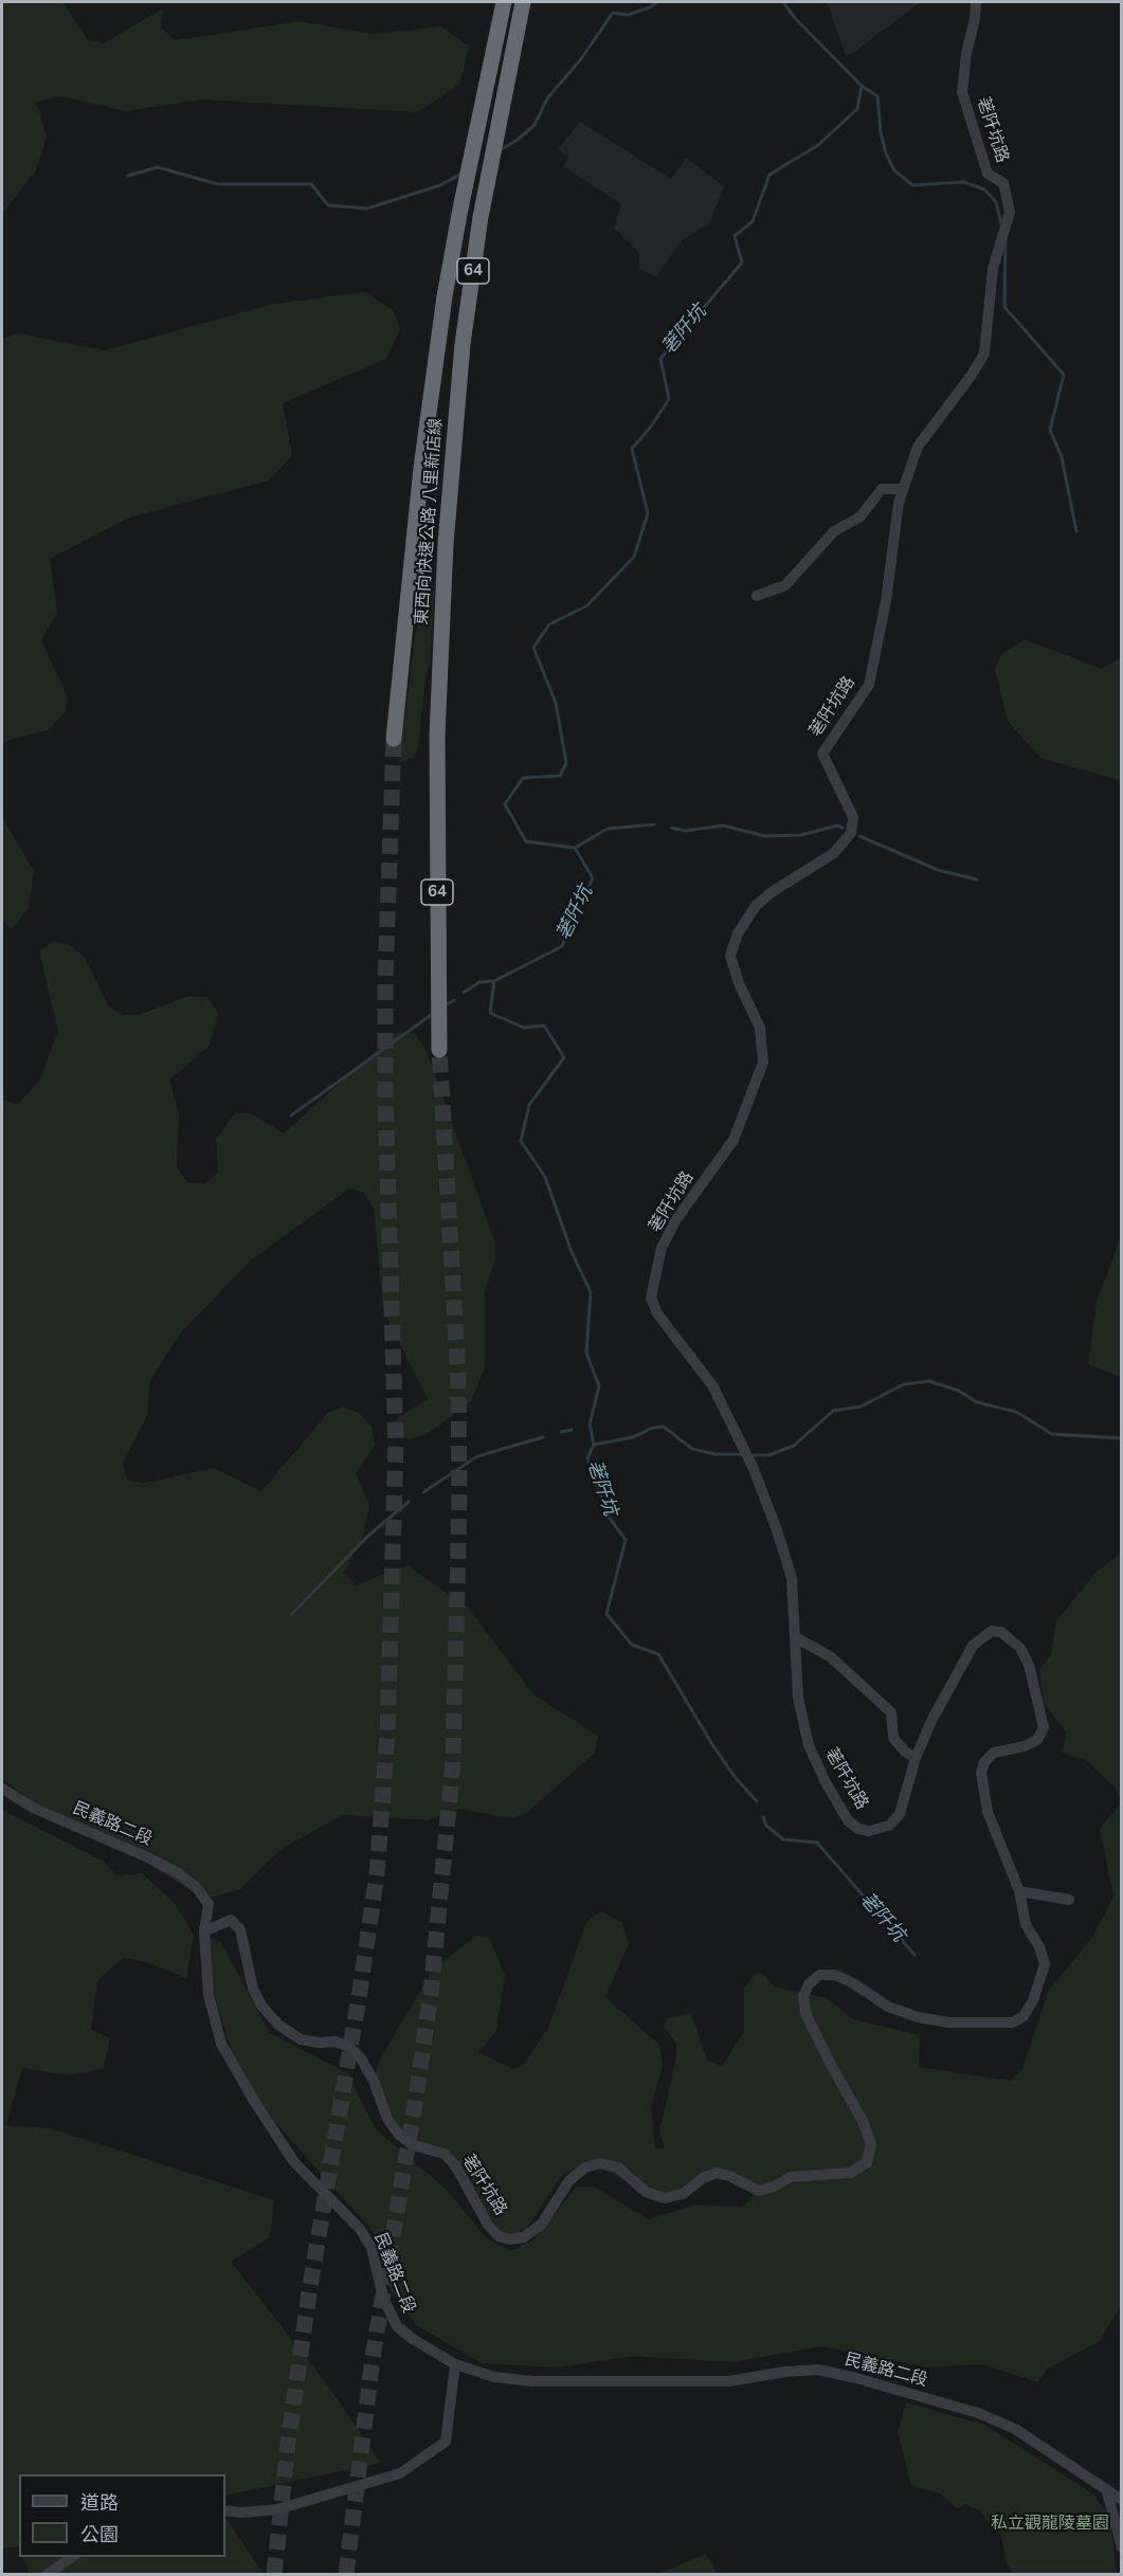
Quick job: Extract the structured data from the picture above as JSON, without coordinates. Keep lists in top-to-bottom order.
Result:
{
  "streets": {
    "highway": ["64", "東西向快速公路 八里新店線"],
    "street": ["荖阡坑路", "民義路二段"]
  },
  "crossings": [
    ["荖阡坑路", "民義路二段"]
  ],
  "water": ["荖阡坑"],
  "parks": ["私立觀龍陵墓園"],
  "legend": ["道路", "公園"]
}
